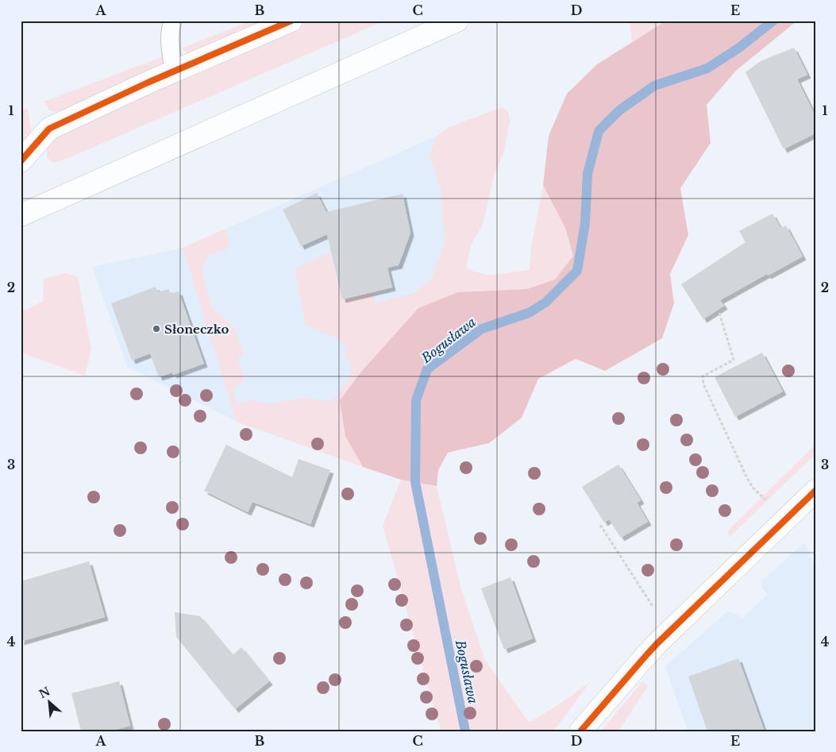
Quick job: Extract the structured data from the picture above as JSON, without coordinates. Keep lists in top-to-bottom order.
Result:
{
  "water": ["Bogusława"],
  "places": ["Słoneczko"],
  "north": "top left",
  "grid": {
    "columns": [
      "A",
      "B",
      "C",
      "D",
      "E"
    ],
    "rows": [
      "1",
      "2",
      "3",
      "4"
    ]
  }
}
